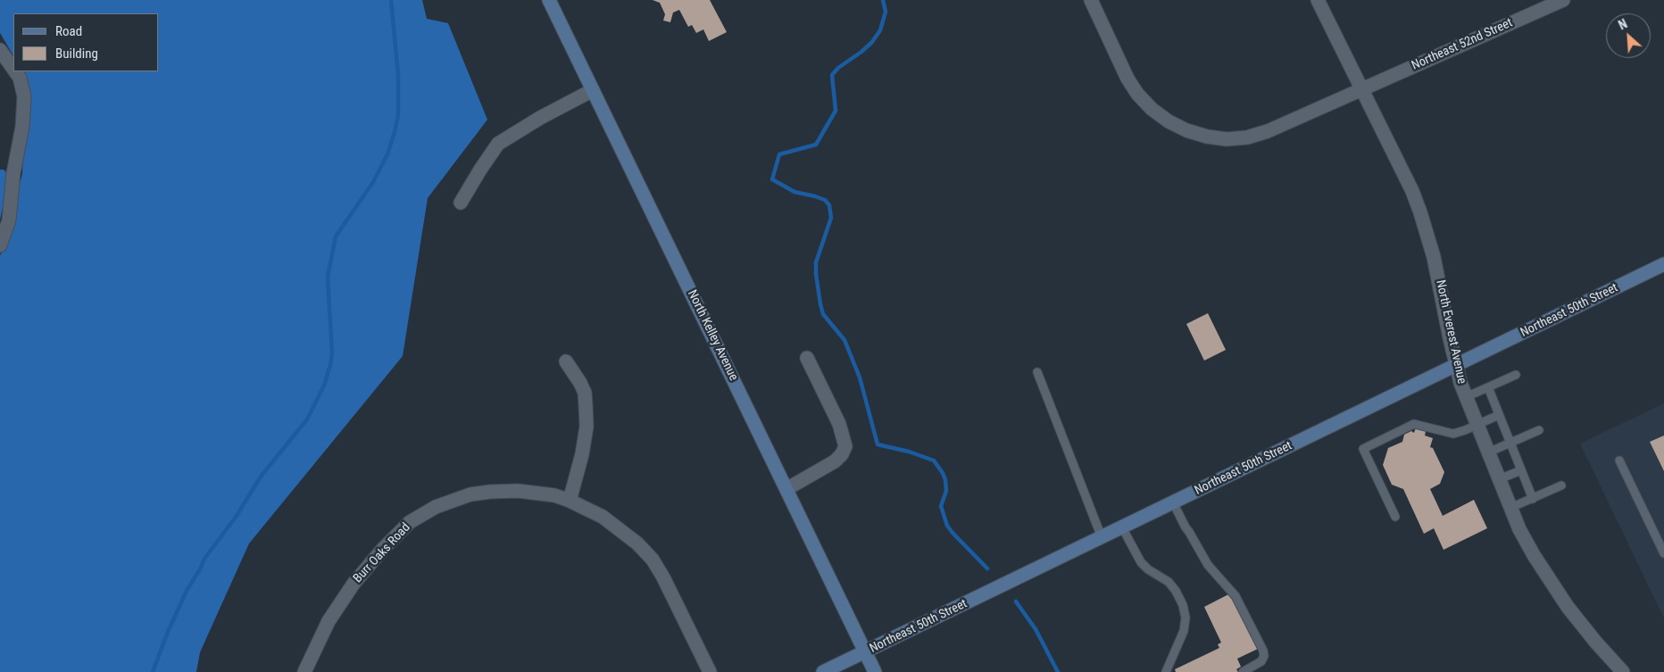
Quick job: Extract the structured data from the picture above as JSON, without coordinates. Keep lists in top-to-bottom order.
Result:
{
  "streets": {
    "street": [
      "Northeast 52nd Street",
      "Northeast 50th Street",
      "North Everest Avenue",
      "North Kelley Avenue",
      "Burr Oaks Road"
    ]
  },
  "crossings": [
    ["Northeast 52nd Street", "North Everest Avenue"],
    ["Northeast 50th Street", "North Everest Avenue"],
    ["Northeast 50th Street", "North Kelley Avenue"]
  ],
  "legend": ["Road", "Building"],
  "north": "top left"
}
